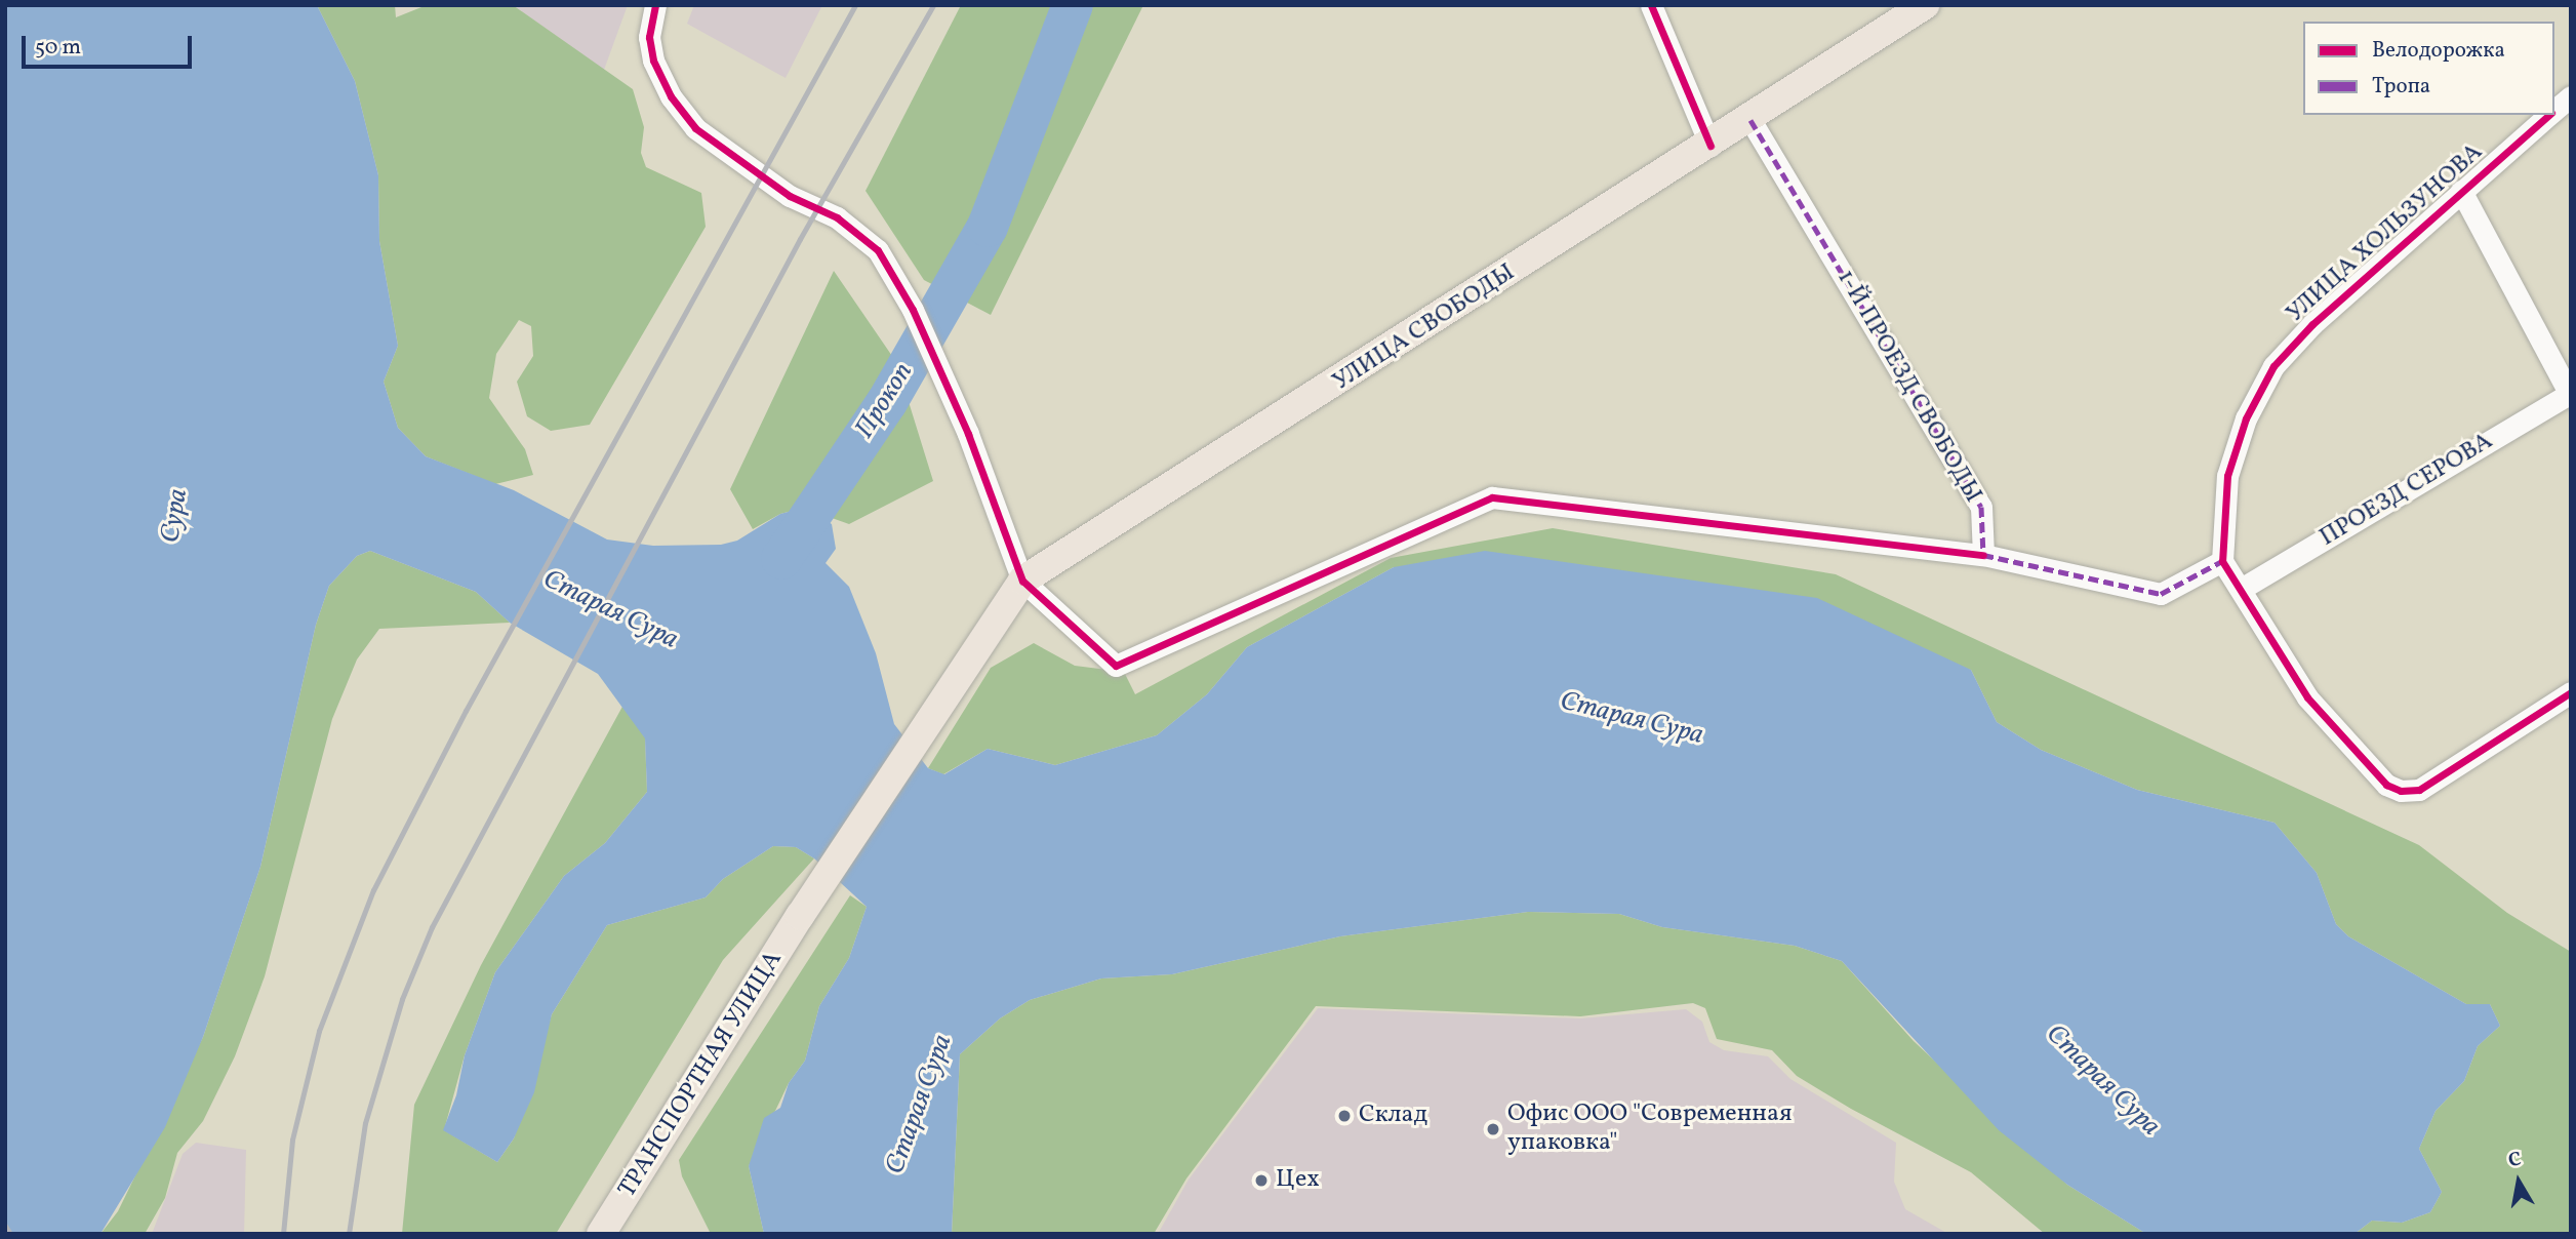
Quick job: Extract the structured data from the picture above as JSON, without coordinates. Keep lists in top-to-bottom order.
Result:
{
  "streets": {
    "main road": ["УЛИЦА СВОБОДЫ", "ТРАНСПОРТНАЯ УЛИЦА"],
    "street": ["УЛИЦА ХОЛЬЗУНОВА", "1-Й ПРОЕЗД СВОБОДЫ", "ПРОЕЗД СЕРОВА"]
  },
  "crossings": [
    ["УЛИЦА СВОБОДЫ", "1-Й ПРОЕЗД СВОБОДЫ"],
    ["УЛИЦА СВОБОДЫ", "ТРАНСПОРТНАЯ УЛИЦА"]
  ],
  "water": ["Прокоп", "Сура", "Старая Сура"],
  "places": ["Склад", "Офис ООО \"Современная упаковка\"", "Цех"],
  "legend": ["Велодорожка", "Тропа"],
  "scale_bar": "50 m",
  "north": "top"
}
